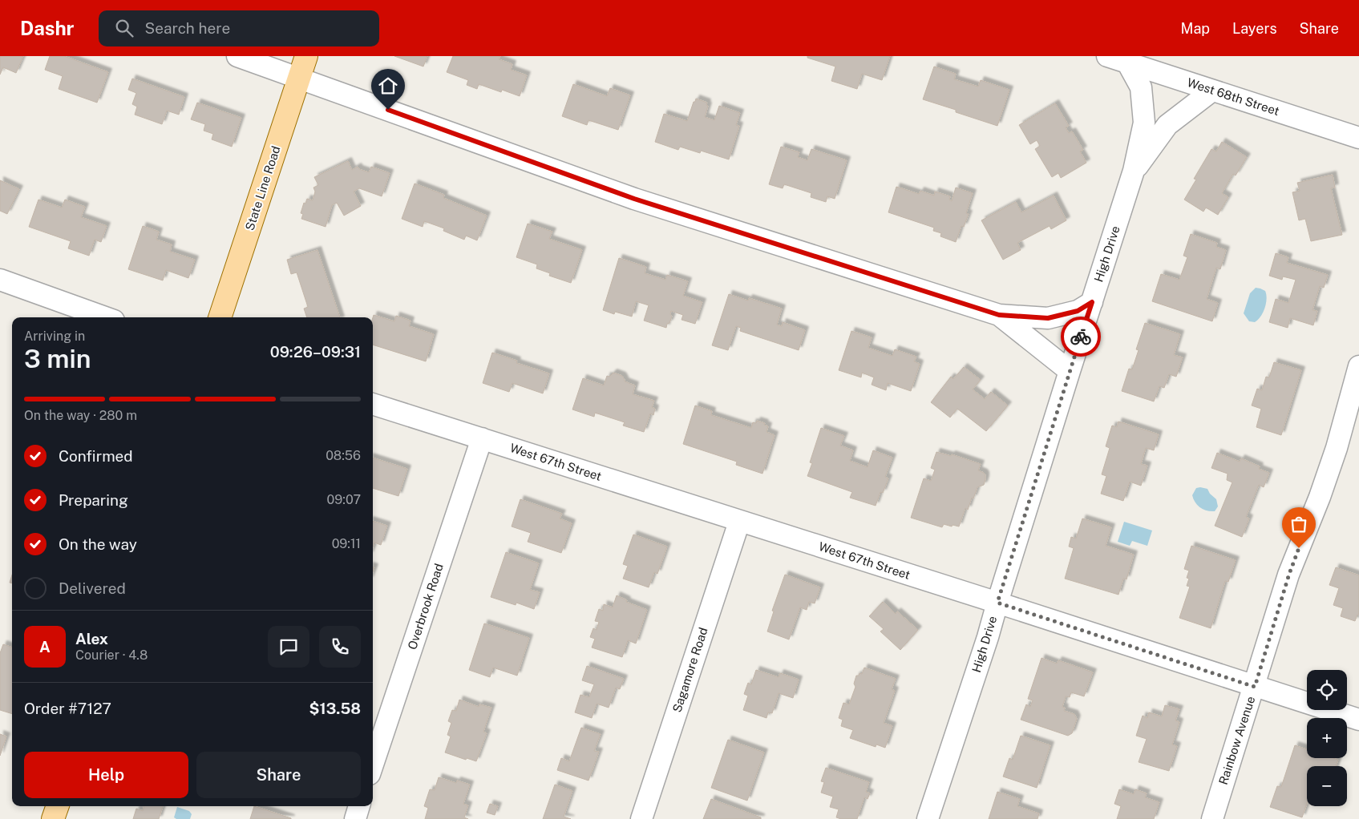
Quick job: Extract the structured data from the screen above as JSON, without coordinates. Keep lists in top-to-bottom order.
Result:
{
  "streets": {
    "main road": ["State Line Road"],
    "street": [
      "West 68th Street",
      "High Drive",
      "West 67th Street",
      "Overbrook Road",
      "Sagamore Road",
      "Rainbow Avenue"
    ]
  },
  "crossings": [
    ["West 68th Street", "High Drive"],
    ["High Drive", "West 67th Street"],
    ["West 67th Street", "Overbrook Road"],
    ["West 67th Street", "Sagamore Road"],
    ["West 67th Street", "Rainbow Avenue"]
  ],
  "page": {
    "header": "Dashr",
    "search": "Search here",
    "nav": ["Map", "Layers", "Share"],
    "heading": ["3 min", "Arriving in", "09:26–09:31"],
    "panel": [
      "Alex",
      "Courier · 4.8",
      "Order #7127",
      "$13.58"
    ],
    "bar": "On the way · 280 m",
    "list": [
      ["Confirmed", "08:56"],
      ["Preparing", "09:07"],
      ["On the way", "09:11"],
      "Delivered"
    ],
    "round": "A",
    "map_buttons": ["+", "−"],
    "buttons": ["Help", "Share"]
  }
}
